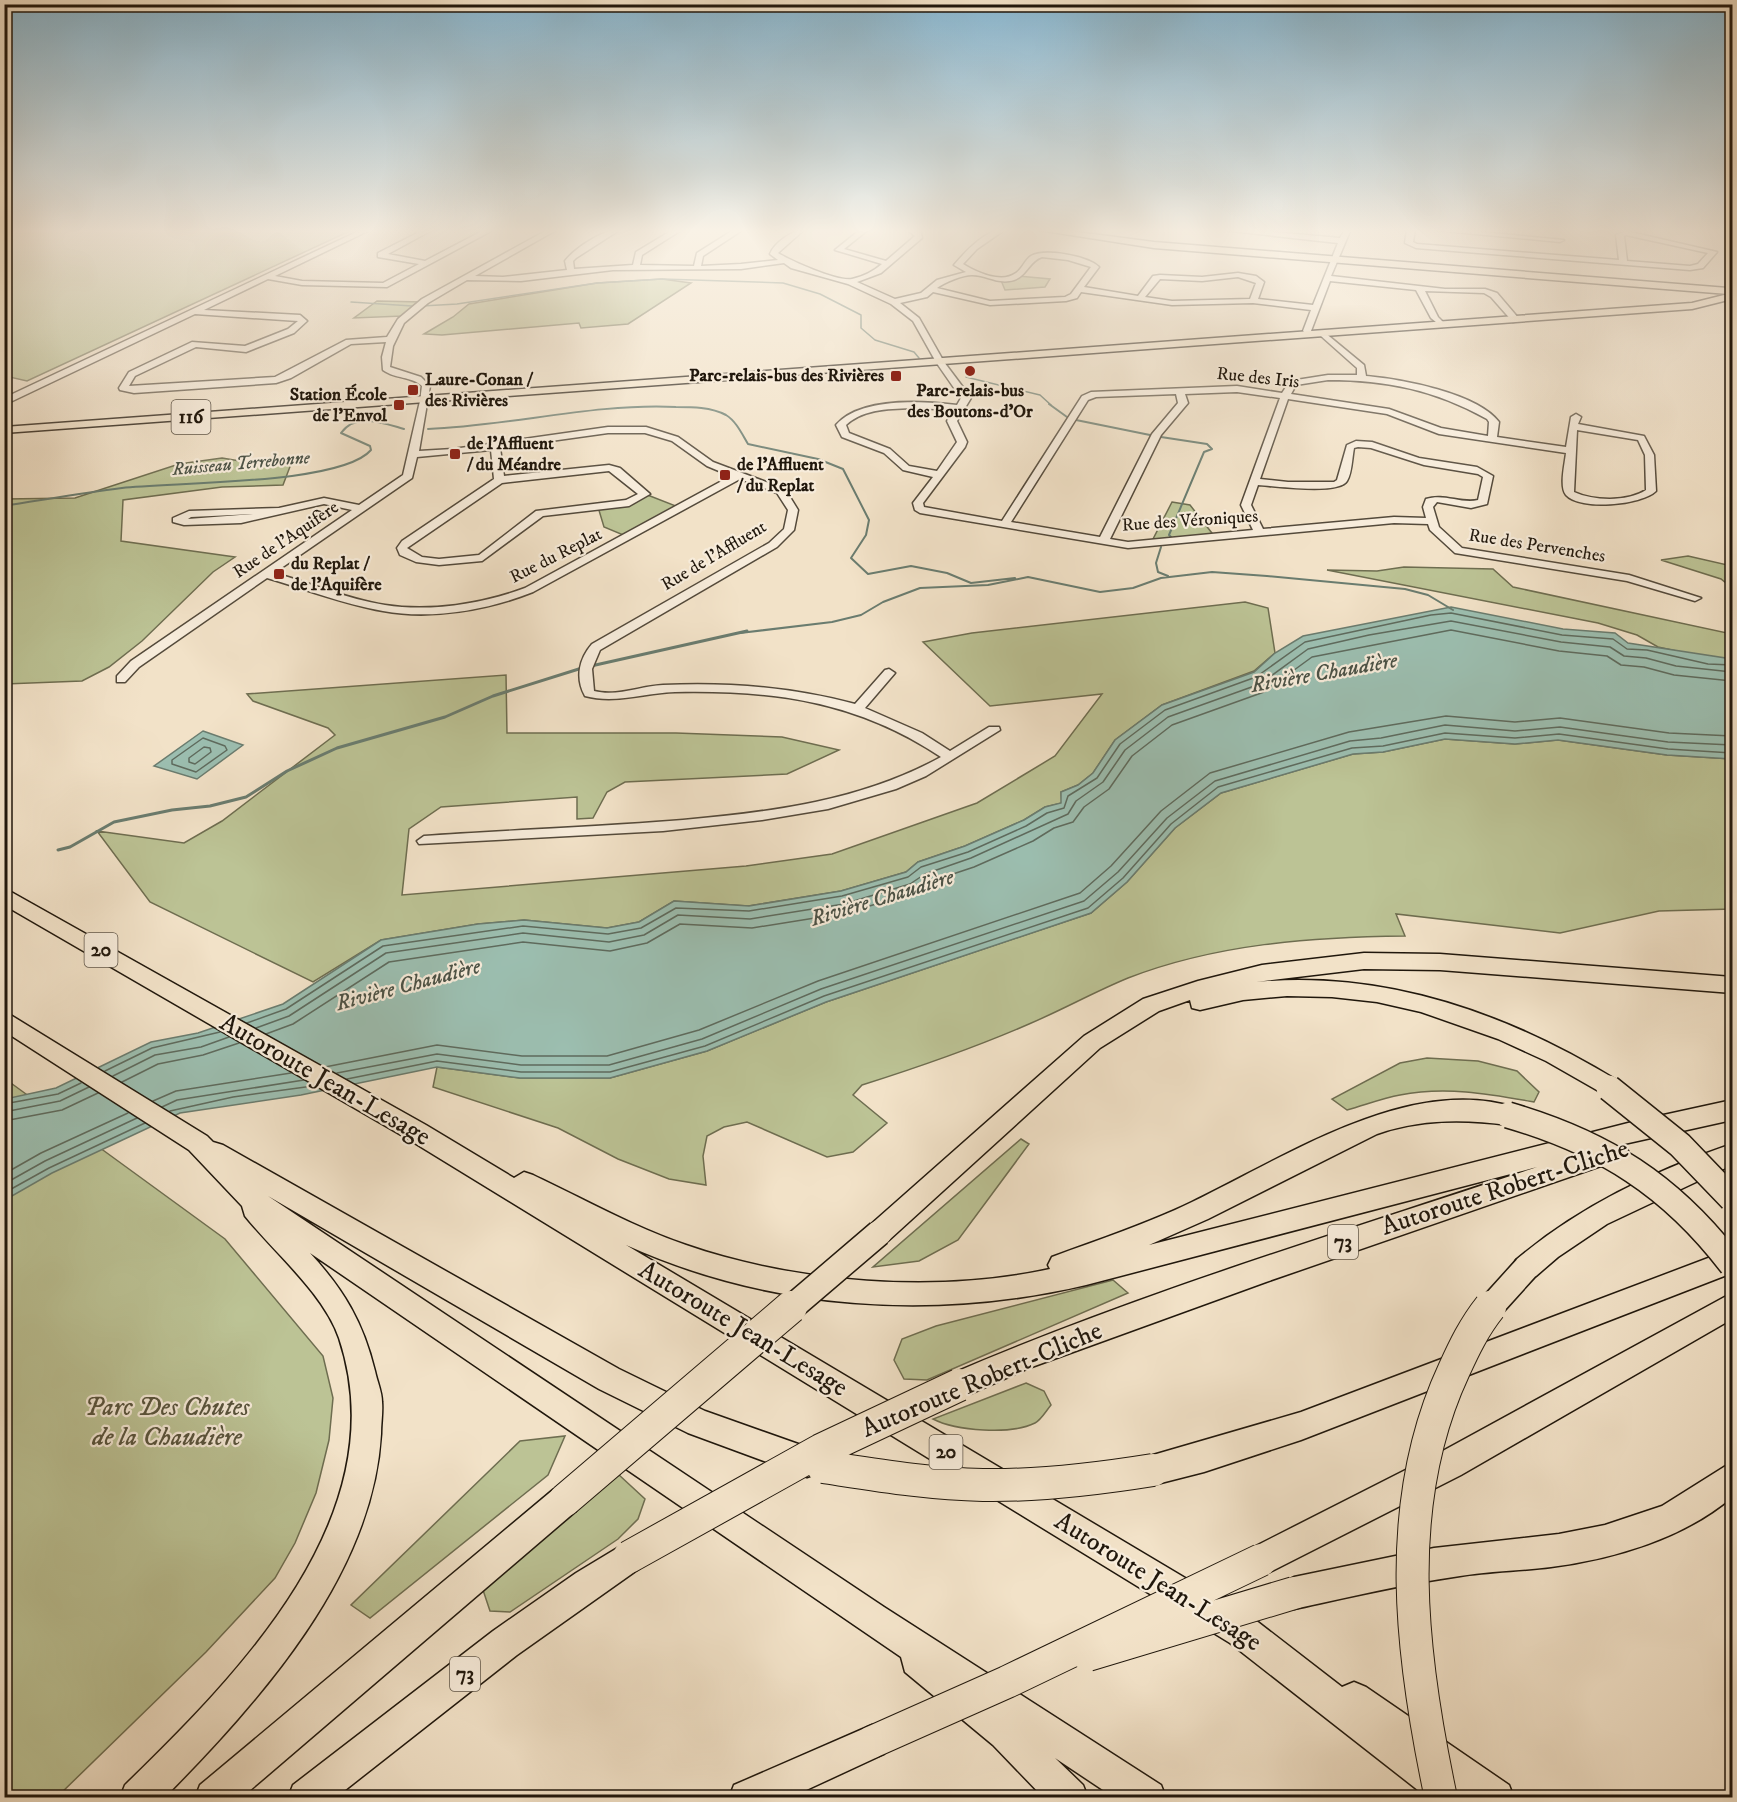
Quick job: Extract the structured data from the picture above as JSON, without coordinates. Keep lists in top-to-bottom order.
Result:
{
  "streets": {
    "highway": [
      "20",
      "Autoroute Jean-Lesage",
      "Autoroute Robert-Cliche",
      "73"
    ],
    "main road": ["116"],
    "street": [
      "Rue des Iris",
      "Rue des Véroniques",
      "Rue de l'Aquifère",
      "Rue des Pervenches",
      "Rue du Replat",
      "Rue de l'Affluent"
    ]
  },
  "crossings": [
    ["Rue des Iris", "Rue des Véroniques"],
    ["116", "Rue de l'Aquifère"],
    ["Rue des Véroniques", "Rue des Pervenches"],
    ["Rue de l'Aquifère", "Rue du Replat"],
    ["Rue de l'Aquifère", "Rue de l'Affluent"],
    ["Rue du Replat", "Rue de l'Affluent"]
  ],
  "water": ["Ruisseau Terrebonne", "Rivière Chaudière"],
  "parks": ["Parc Des Chutes de la Chaudière"],
  "places": {
    "other": ["Parc-relais-bus des Boutons-d'Or"],
    "transit": [
      "Parc-relais-bus des Rivières",
      "Laure-Conan / des Rivières",
      "Station École de l'Envol",
      "de l'Affluent / du Méandre",
      "de l'Affluent / du Replat",
      "du Replat / de l'Aquifère"
    ]
  }
}
